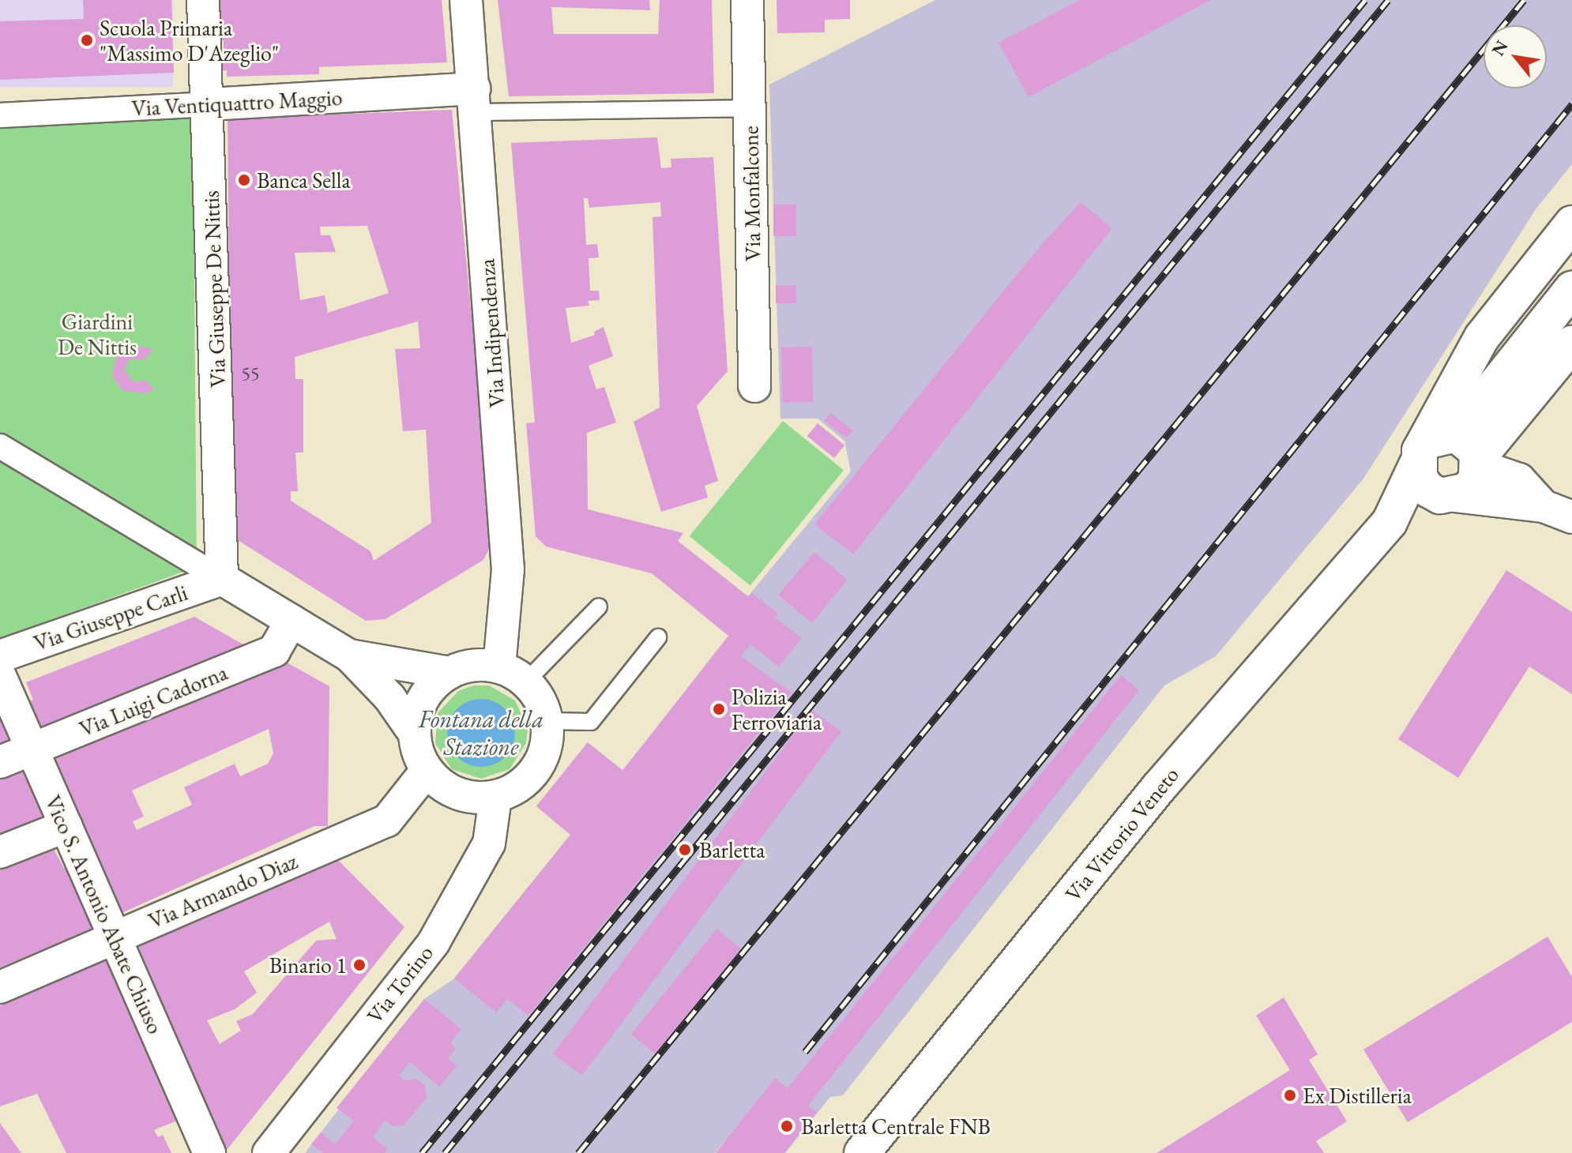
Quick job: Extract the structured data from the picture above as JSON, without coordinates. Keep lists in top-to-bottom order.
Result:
{
  "streets": {
    "street": [
      "Via Ventiquattro Maggio",
      "Via Monfalcone",
      "Via Giuseppe De Nittis",
      "Via Indipendenza",
      "Via Giuseppe Carli",
      "Via Luigi Cadorna",
      "Via Vittorio Veneto",
      "Via Armando Diaz",
      "Vico S. Antonio Abate Chiuso",
      "Via Torino"
    ]
  },
  "crossings": [
    ["Via Ventiquattro Maggio", "Via Giuseppe De Nittis"],
    ["Via Ventiquattro Maggio", "Via Indipendenza"],
    ["Via Giuseppe De Nittis", "Via Giuseppe Carli"],
    ["Via Indipendenza", "Via Armando Diaz"],
    ["Via Indipendenza", "Via Torino"],
    ["Via Luigi Cadorna", "Vico S. Antonio Abate Chiuso"],
    ["Via Armando Diaz", "Vico S. Antonio Abate Chiuso"],
    ["Via Armando Diaz", "Via Torino"]
  ],
  "water": ["Fontana della Stazione"],
  "parks": ["Giardini De Nittis"],
  "places": [
    "Scuola Primaria \"Massimo D'Azeglio\"",
    "Banca Sella",
    "Polizia Ferroviaria",
    "Barletta",
    "Binario 1",
    "Ex Distilleria",
    "Barletta Centrale FNB"
  ],
  "house_numbers": ["55"],
  "north": "top left"
}
